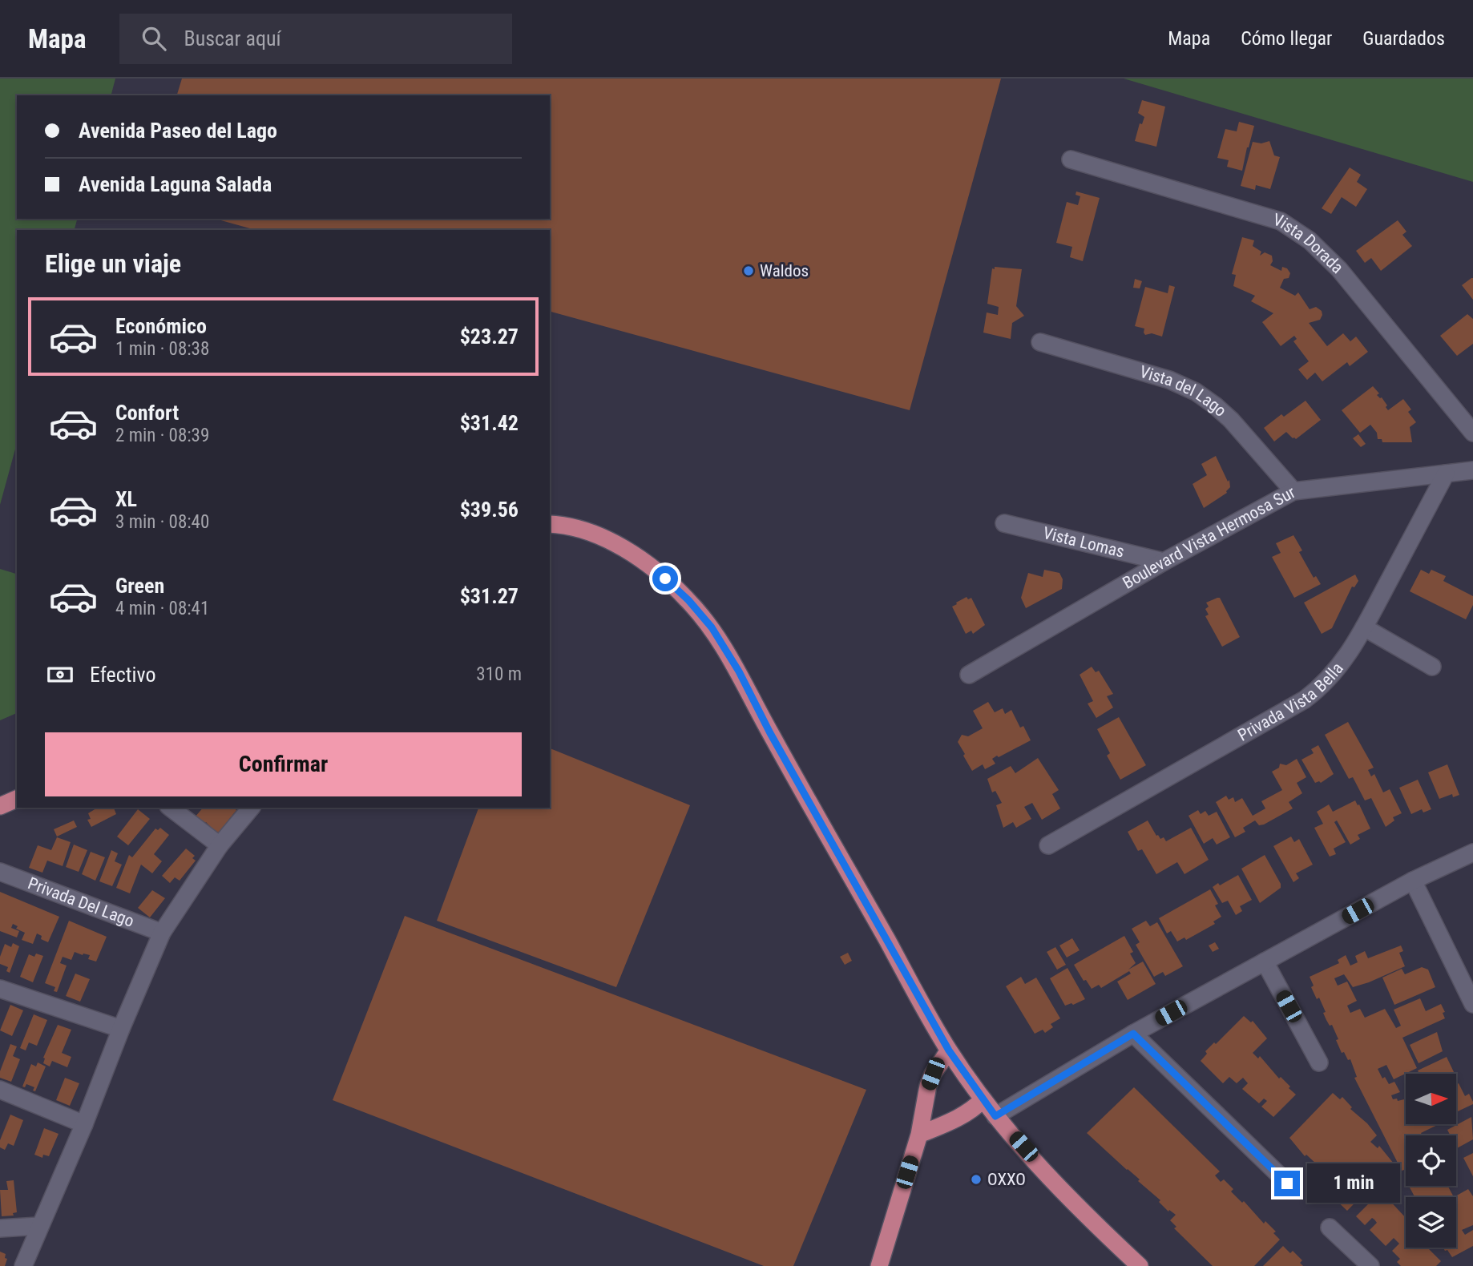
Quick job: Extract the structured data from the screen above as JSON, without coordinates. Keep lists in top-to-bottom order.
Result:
{
  "streets": {
    "street": [
      "Vista Dorada",
      "Vista del Lago",
      "Boulevard Vista Hermosa Sur",
      "Vista Lomas",
      "Privada Vista Bella",
      "Privada Del Lago"
    ]
  },
  "crossings": [
    ["Vista del Lago", "Boulevard Vista Hermosa Sur"],
    ["Boulevard Vista Hermosa Sur", "Vista Lomas"],
    ["Boulevard Vista Hermosa Sur", "Privada Vista Bella"]
  ],
  "places": ["Waldos", "OXXO"],
  "north": "right",
  "page": {
    "header": "Mapa",
    "search": "Buscar aquí",
    "nav": ["Mapa", "Cómo llegar", "Guardados"],
    "banner": ["Avenida Paseo del Lago", "Avenida Laguna Salada"],
    "heading": "Elige un viaje",
    "list": [
      {
        "name": "Económico",
        "note": "1 min · 08:38",
        "value": "$23.27"
      },
      {
        "name": "Confort",
        "note": "2 min · 08:39",
        "value": "$31.42"
      },
      {
        "name": "XL",
        "note": "3 min · 08:40",
        "value": "$39.56"
      },
      {
        "name": "Green",
        "note": "4 min · 08:41",
        "value": "$31.27"
      }
    ],
    "pay": ["Efectivo", "310 m"],
    "buttons": "Confirmar",
    "bubble": "1 min"
  }
}
